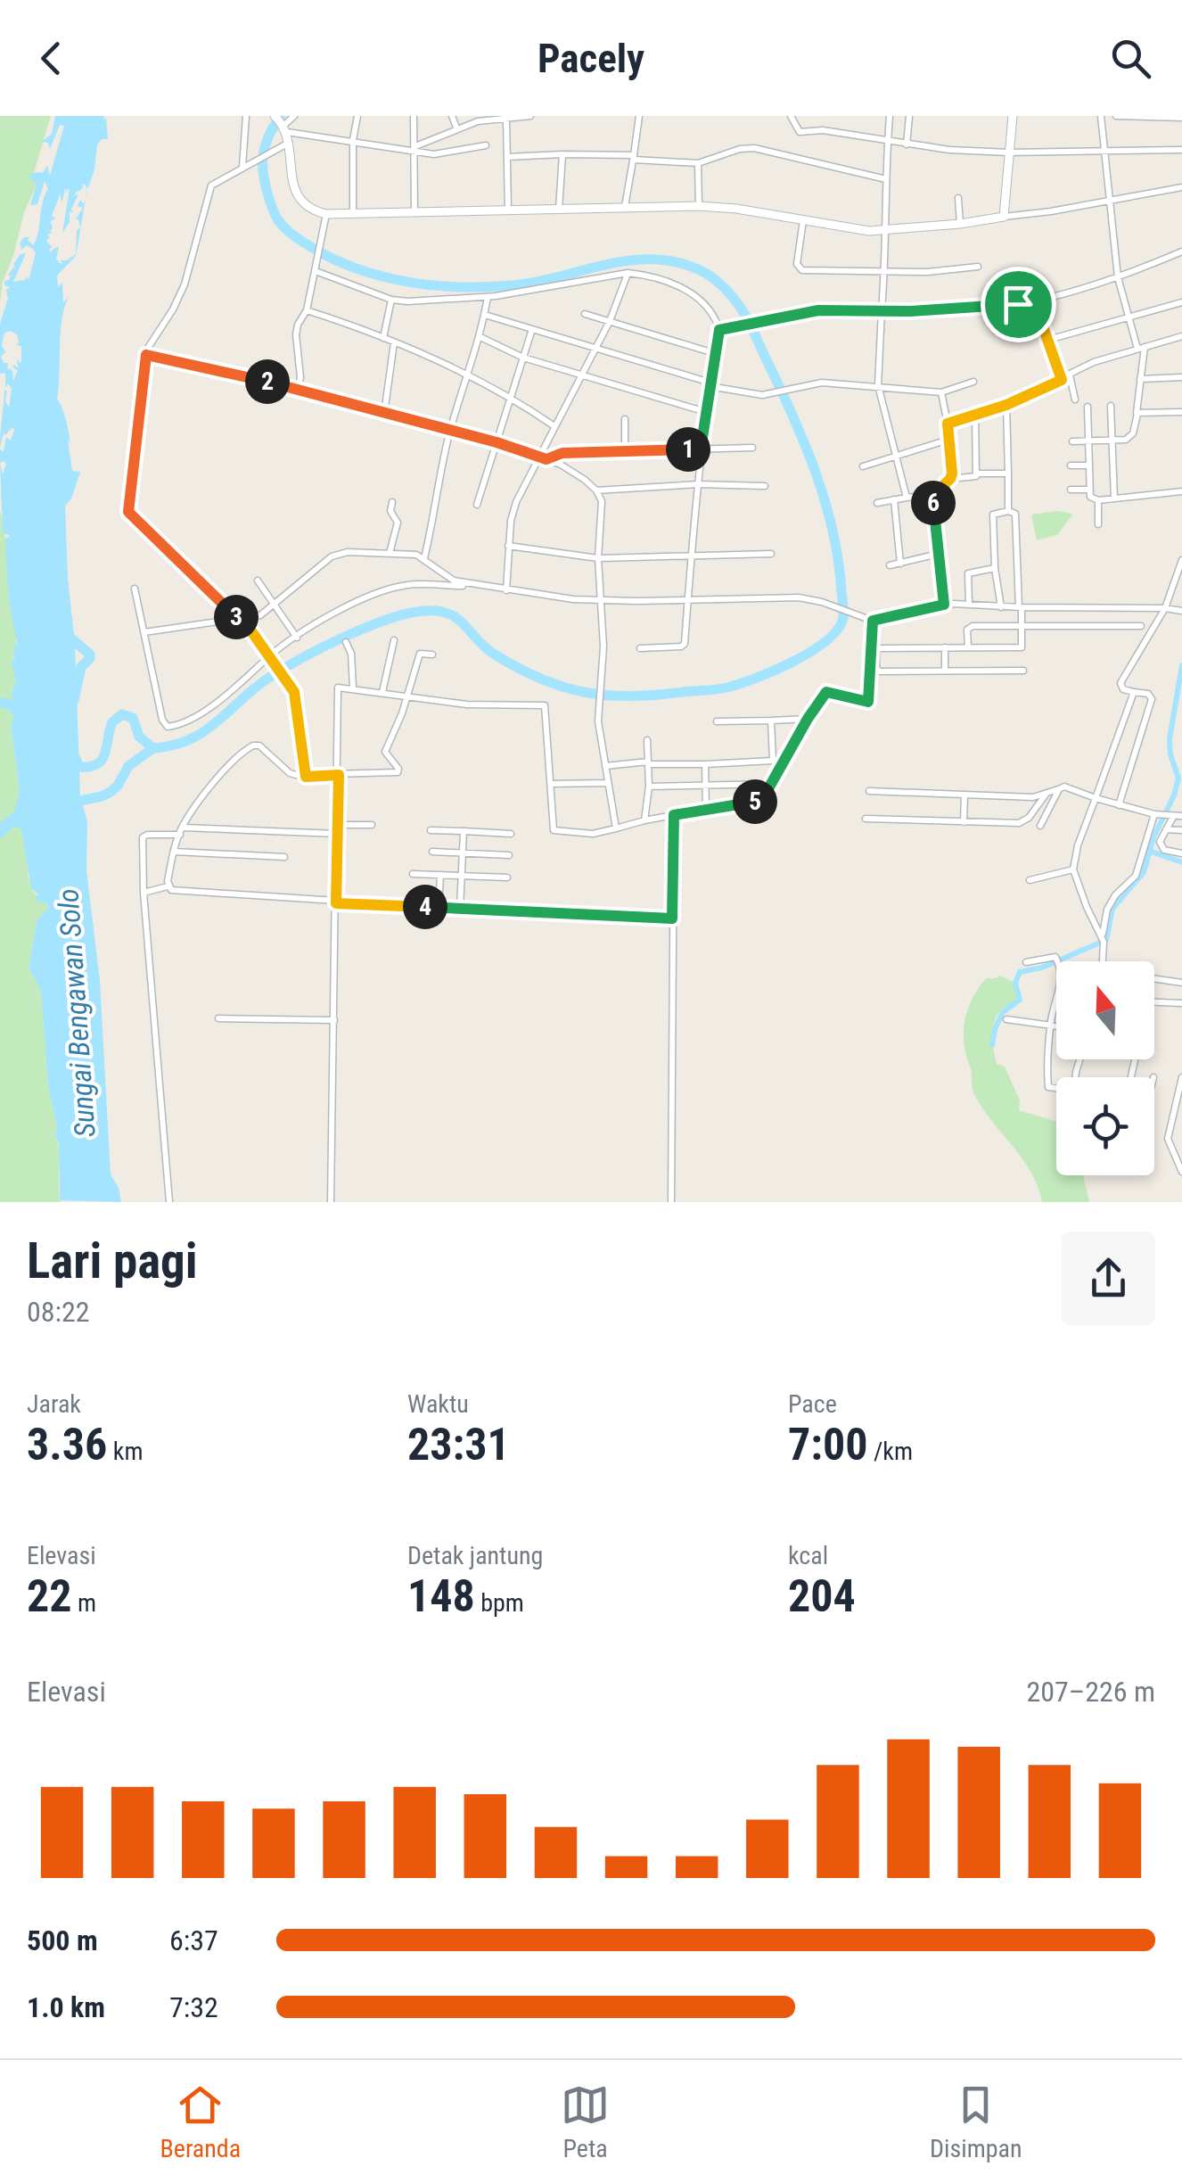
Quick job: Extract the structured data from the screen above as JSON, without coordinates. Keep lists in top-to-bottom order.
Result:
{
  "water": ["Sungai Bengawan Solo"],
  "north": "top",
  "page": {
    "header": "Pacely",
    "pins": [
      "2",
      "1",
      "6",
      "3",
      "5",
      "4"
    ],
    "heading": ["Lari pagi", "08:22"],
    "stats": [
      ["Jarak", "3.36 km"],
      ["Waktu", "23:31"],
      ["Pace", "7:00 /km"],
      ["Elevasi", "22 m"],
      ["Detak jantung", "148 bpm"],
      ["kcal", "204"]
    ],
    "chart": ["Elevasi", "207–226 m"],
    "list": [
      {
        "name": "500 m",
        "note": "6:37"
      },
      {
        "name": "1.0 km",
        "note": "7:32"
      }
    ],
    "tabs": ["Beranda", "Peta", "Disimpan"]
  }
}
